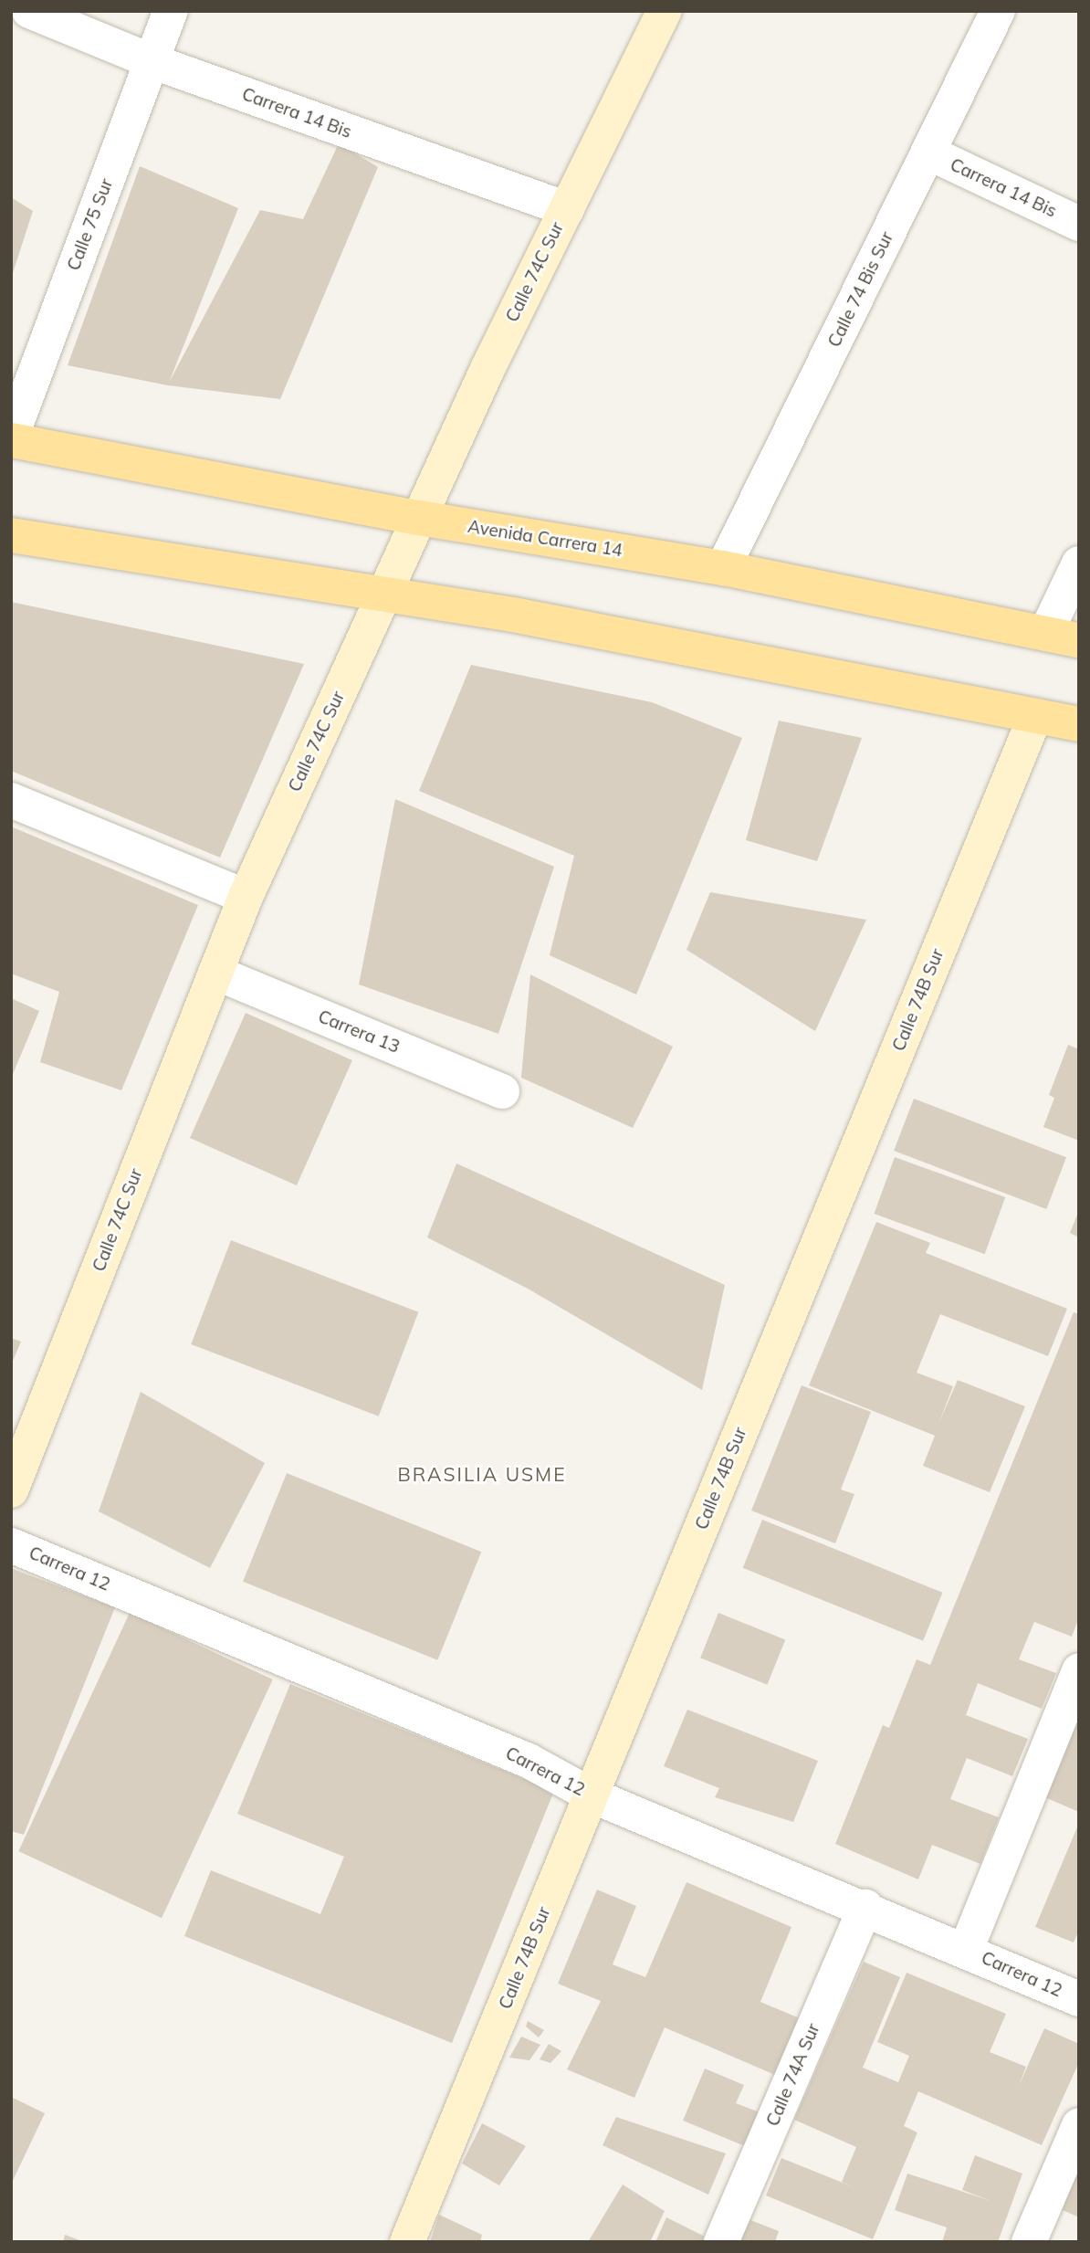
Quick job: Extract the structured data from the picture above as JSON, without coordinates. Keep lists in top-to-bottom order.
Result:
{
  "streets": {
    "main road": ["Avenida Carrera 14"],
    "street": [
      "Carrera 14 Bis",
      "Calle 75 Sur",
      "Calle 74C Sur",
      "Calle 74 Bis Sur",
      "Calle 74B Sur",
      "Carrera 13",
      "Carrera 12",
      "Calle 74A Sur"
    ]
  },
  "crossings": [
    ["Carrera 14 Bis", "Calle 75 Sur"],
    ["Carrera 14 Bis", "Calle 74C Sur"],
    ["Carrera 14 Bis", "Calle 74 Bis Sur"],
    ["Calle 75 Sur", "Avenida Carrera 14"],
    ["Calle 74C Sur", "Avenida Carrera 14"],
    ["Calle 74C Sur", "Carrera 13"],
    ["Calle 74 Bis Sur", "Avenida Carrera 14"],
    ["Calle 74B Sur", "Carrera 12"],
    ["Carrera 12", "Calle 74A Sur"]
  ],
  "districts": ["BRASILIA USME"]
}
